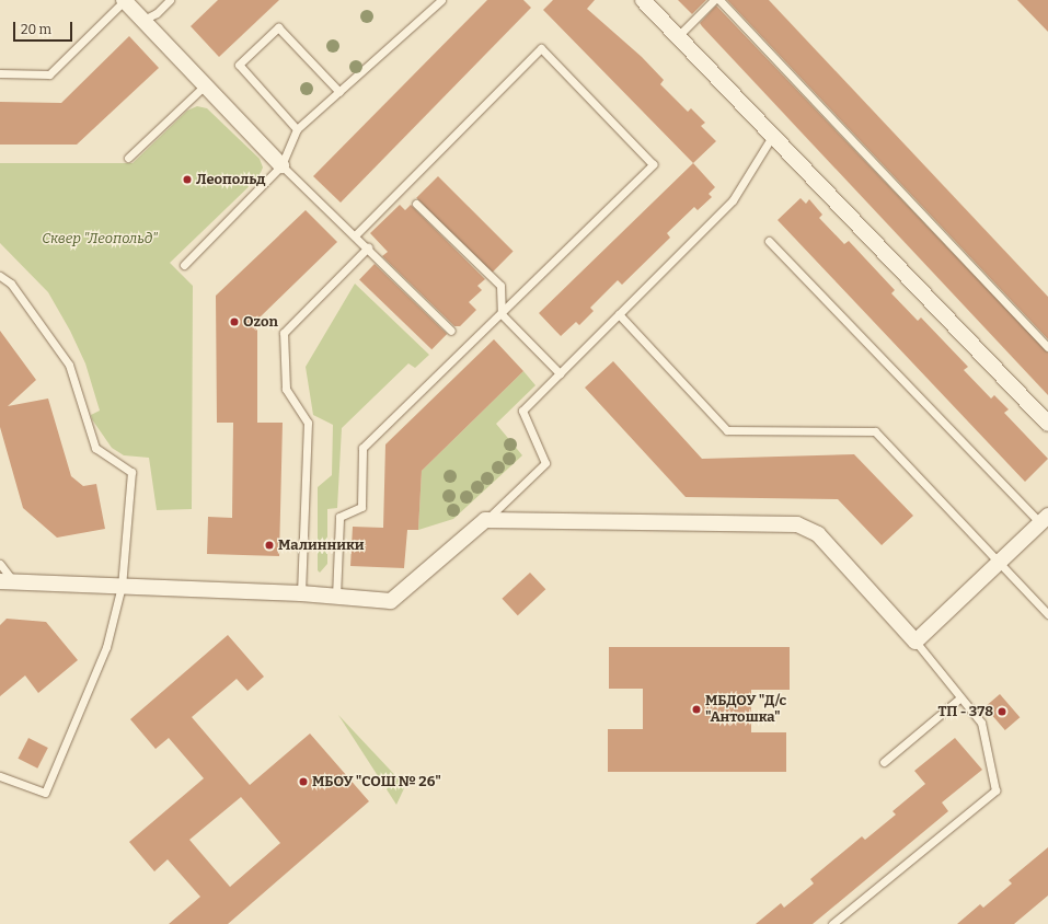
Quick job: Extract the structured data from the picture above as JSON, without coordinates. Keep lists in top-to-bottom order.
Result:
{
  "parks": ["Сквер \"Леопольд\""],
  "places": [
    "Леопольд",
    "Ozon",
    "Малинники",
    "МБДОУ \"Д/с \"Антошка\"",
    "ТП - 378",
    "МБОУ \"СОШ № 26\""
  ],
  "scale_bar": "20 m"
}
